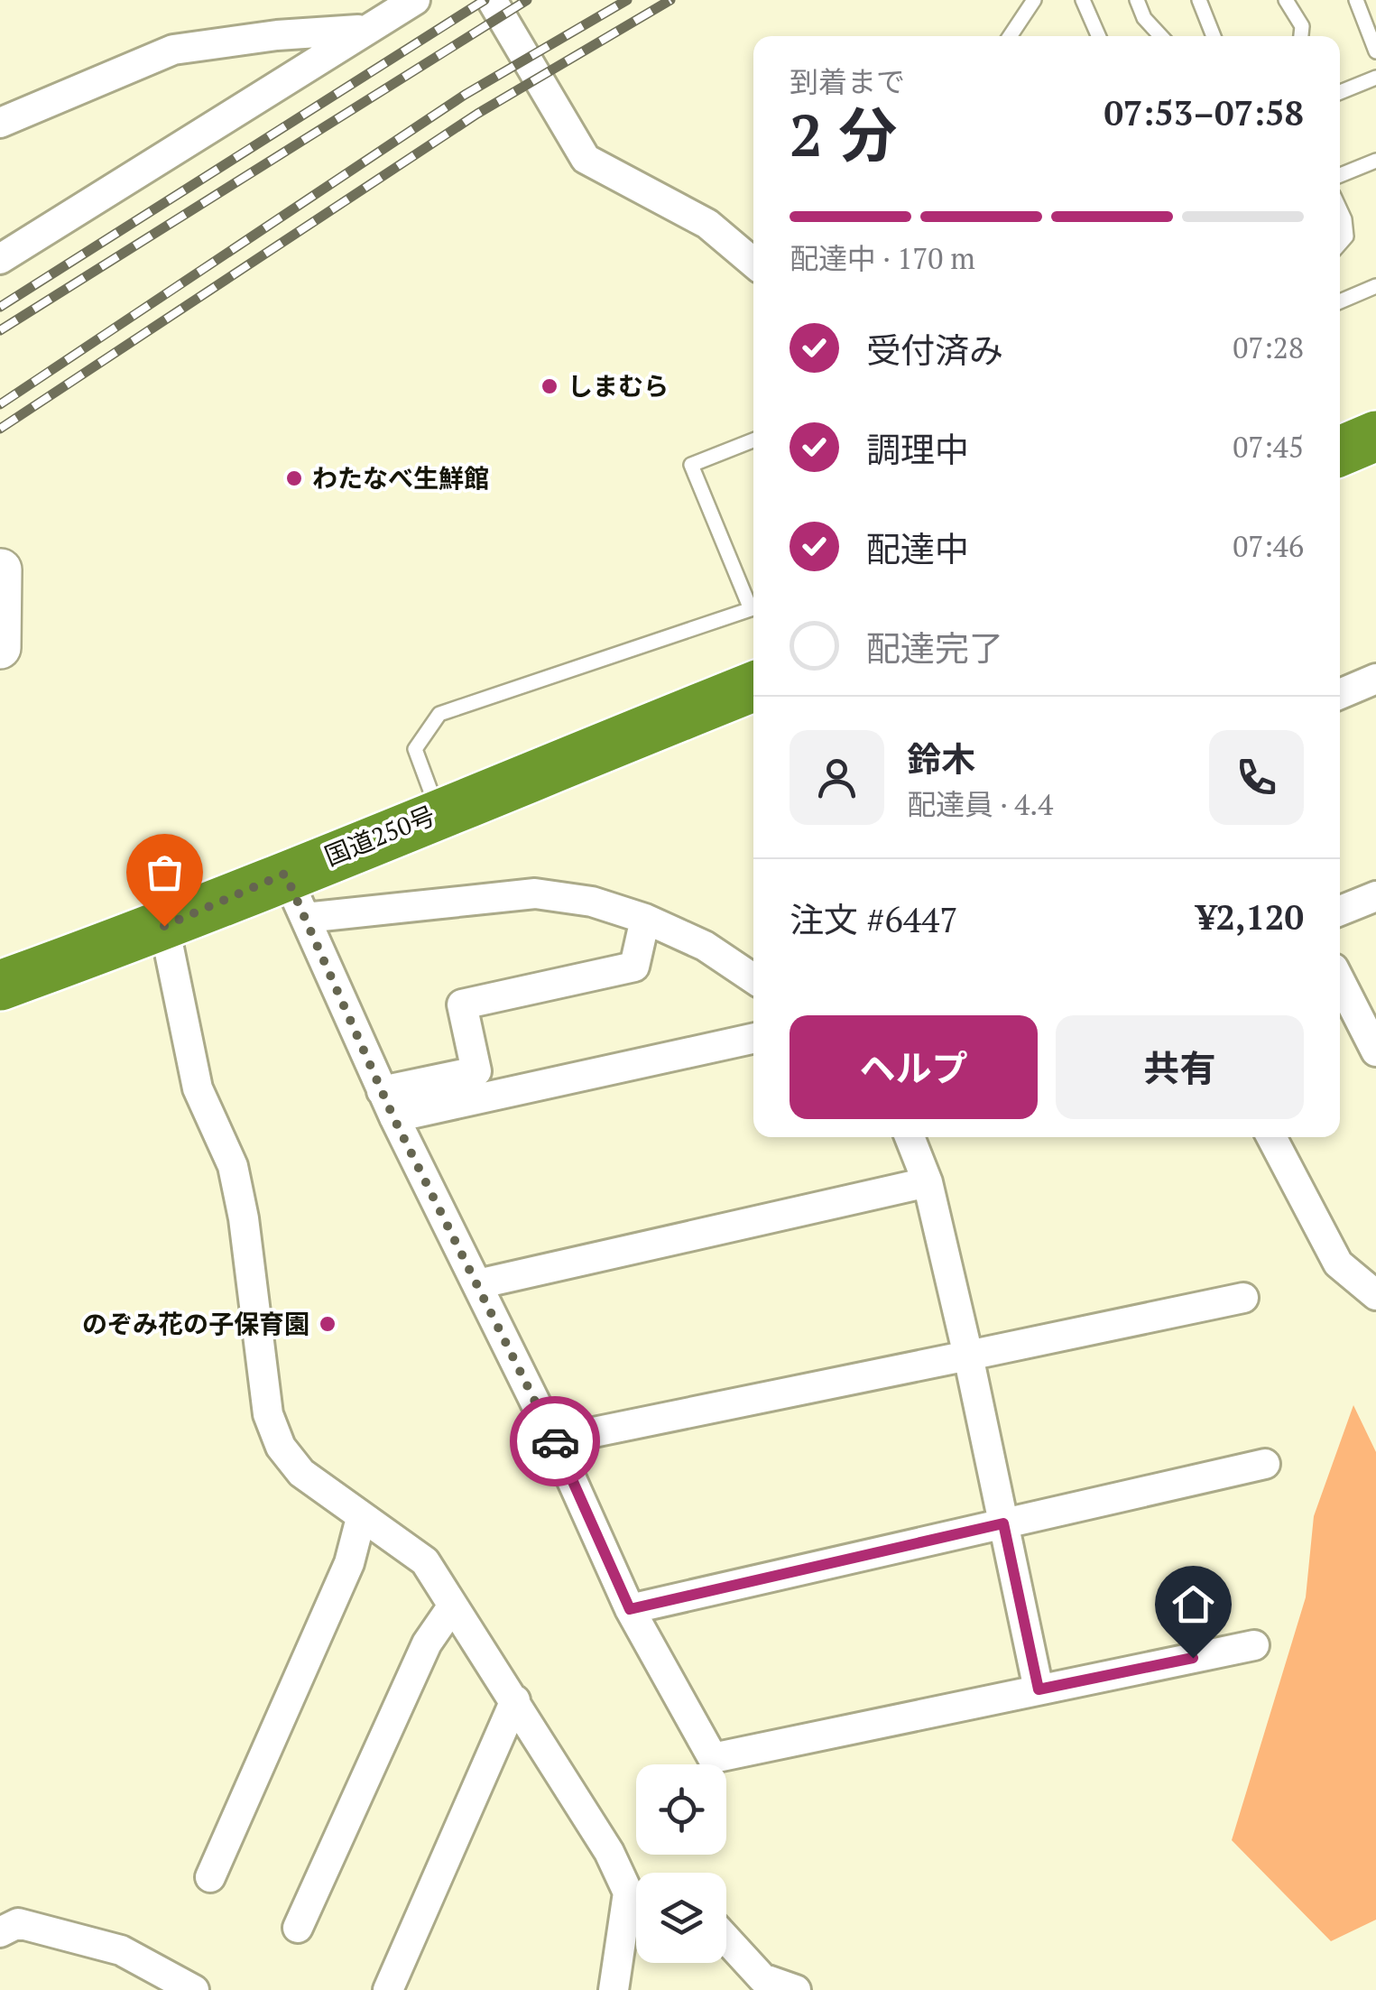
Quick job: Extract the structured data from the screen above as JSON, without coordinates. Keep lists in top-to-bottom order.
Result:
{
  "streets": {
    "highway": ["国道250号"]
  },
  "places": ["しまむら", "わたなべ生鮮館", "のぞみ花の子保育園"],
  "page": {
    "heading": ["2 分", "到着まで", "07:53–07:58"],
    "panel": [
      "鈴木",
      "配達員 · 4.4",
      "注文 #6447",
      "¥2,120"
    ],
    "bar": "配達中 · 170 m",
    "list": [
      ["受付済み", "07:28"],
      ["調理中", "07:45"],
      ["配達中", "07:46"],
      "配達完了"
    ],
    "buttons": ["ヘルプ", "共有"]
  }
}
